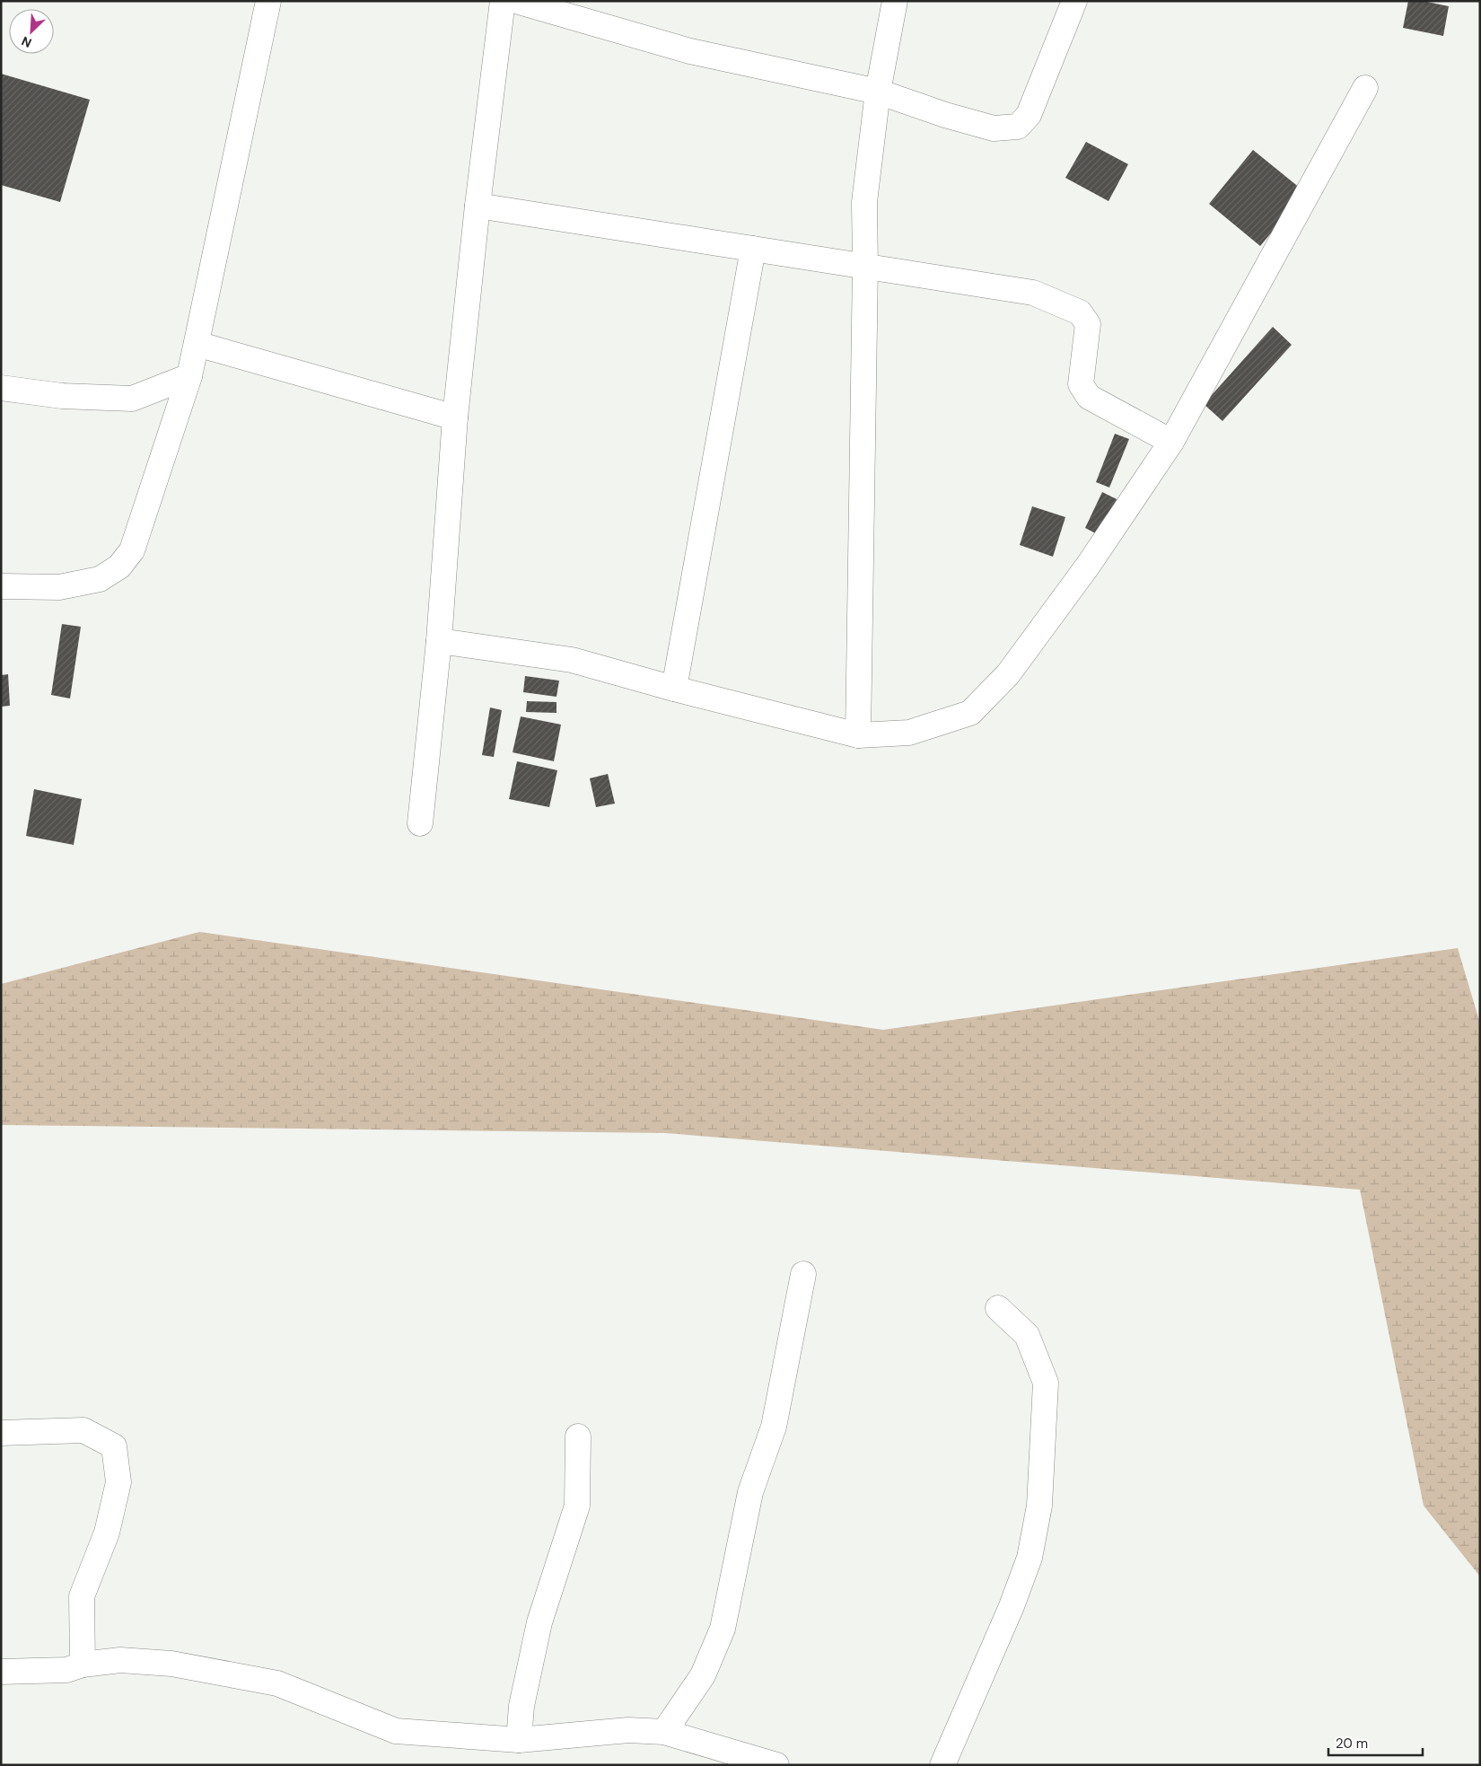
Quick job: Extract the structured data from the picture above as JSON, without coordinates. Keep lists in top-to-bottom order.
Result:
{
  "scale_bar": "20 m",
  "north": "bottom left"
}
